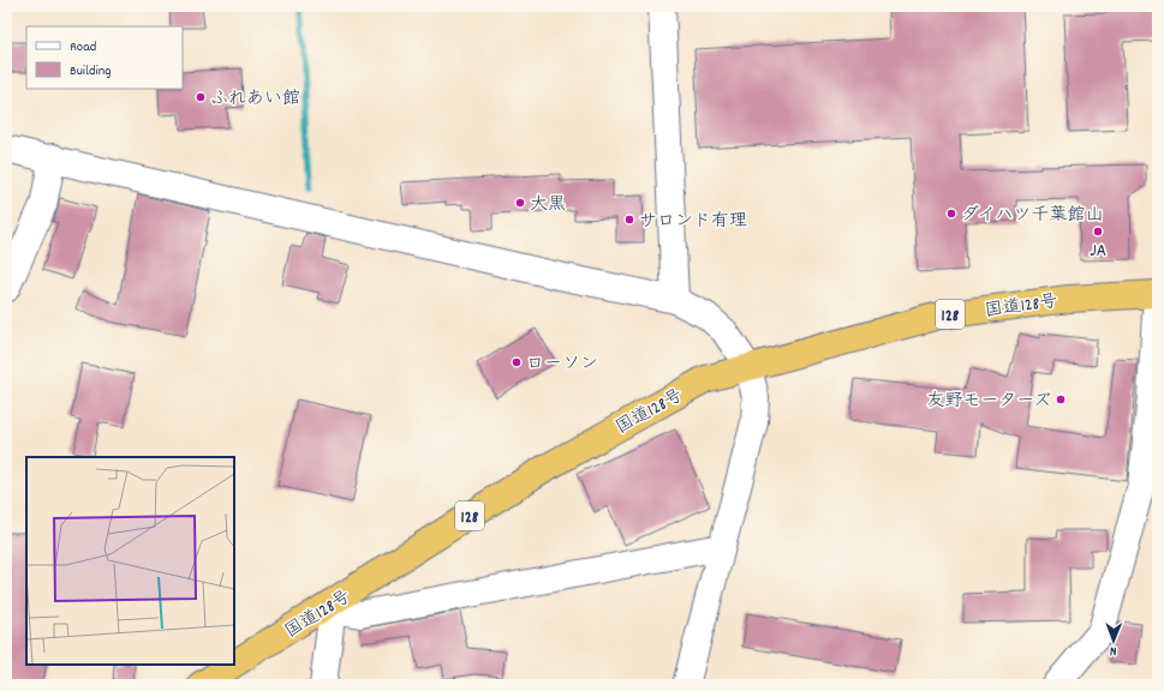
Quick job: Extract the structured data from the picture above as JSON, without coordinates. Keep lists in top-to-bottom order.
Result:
{
  "streets": {
    "highway": ["国道128号", "128"]
  },
  "places": [
    "ふれあい館",
    "大黒",
    "ダイハツ千葉館山",
    "サロンド有理",
    "JA",
    "ローソン",
    "友野モーターズ"
  ],
  "legend": ["Road", "Building"],
  "north": "bottom"
}
